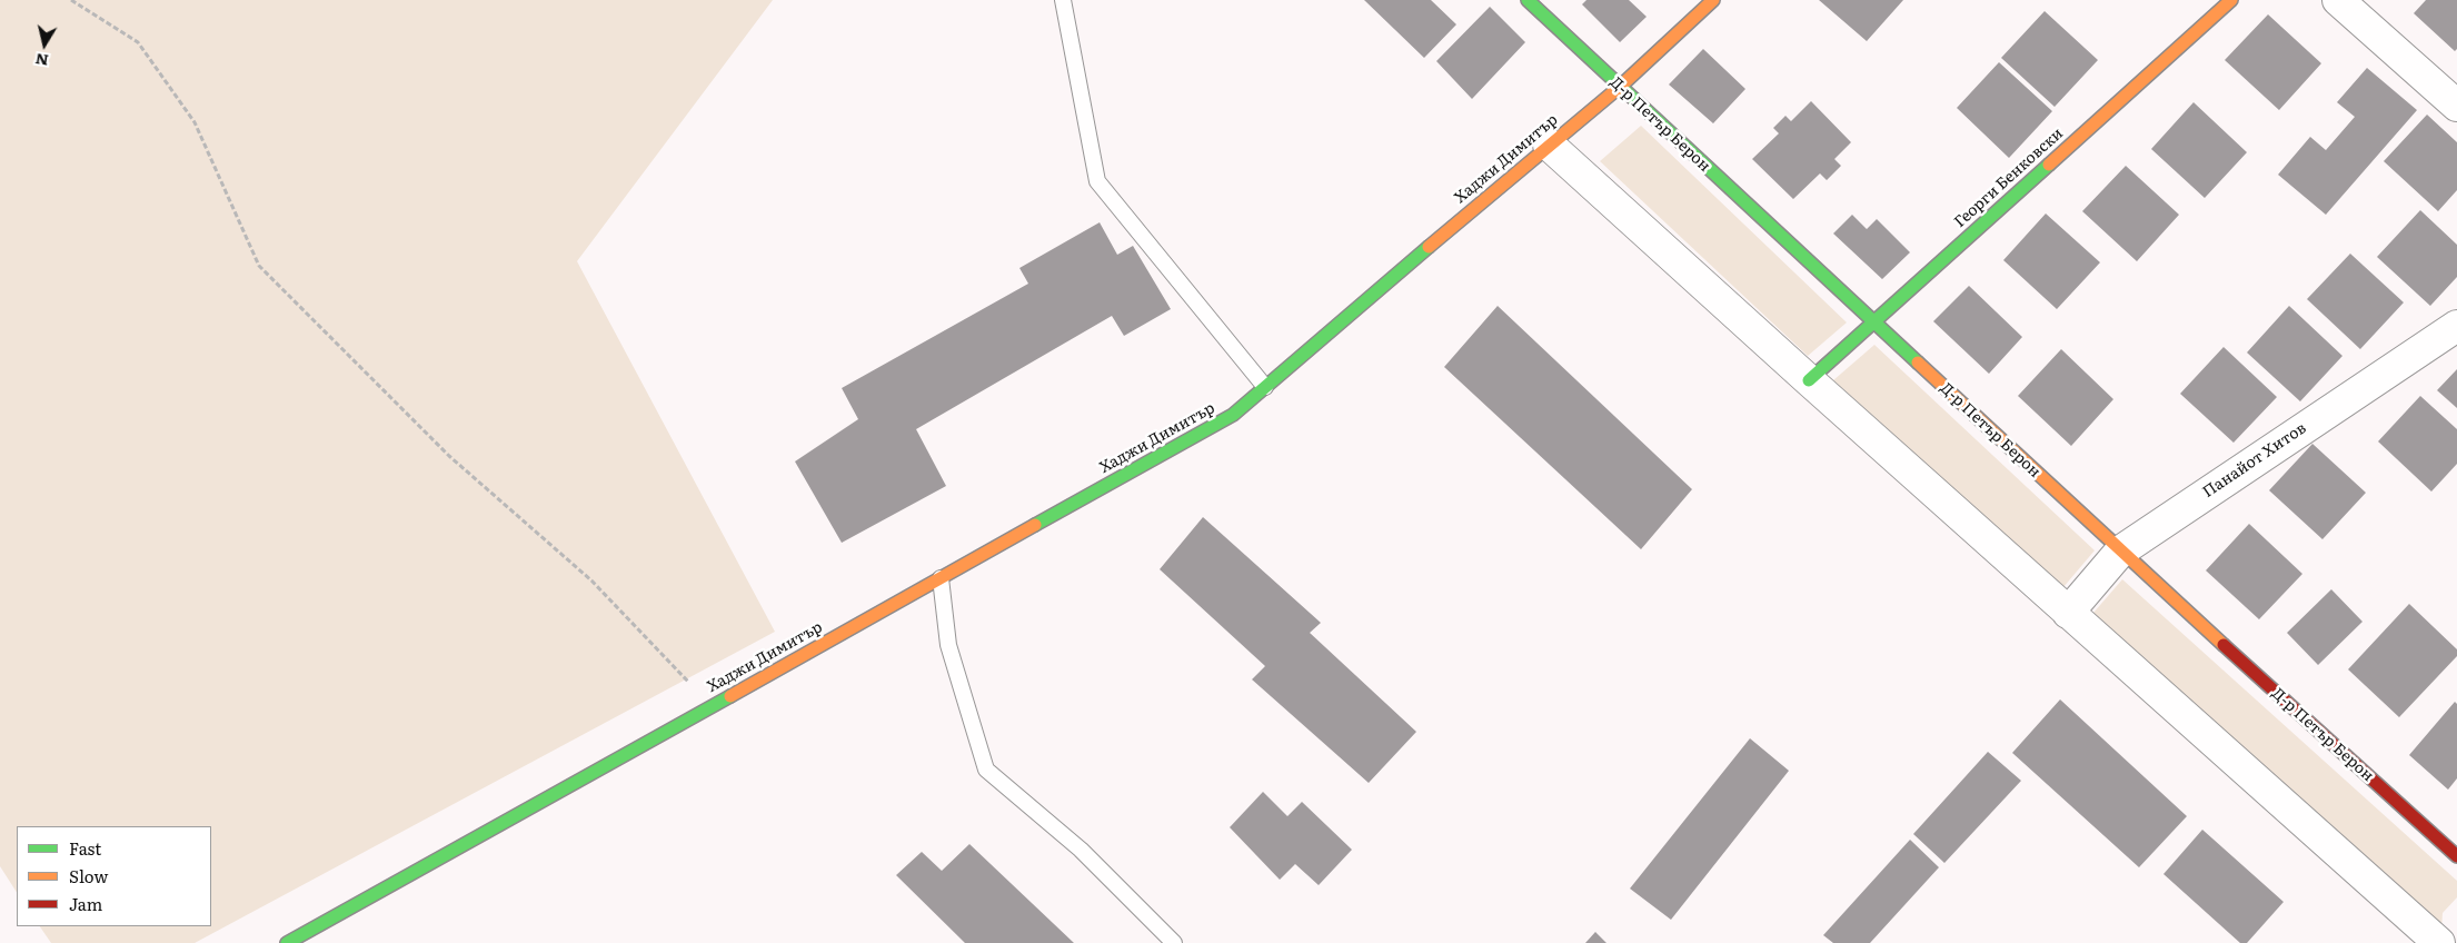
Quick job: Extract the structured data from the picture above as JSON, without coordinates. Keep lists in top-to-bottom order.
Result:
{
  "streets": {
    "street": [
      "Д-р Петър Берон",
      "Хаджи Димитър",
      "Георги Бенковски",
      "Панайот Хитов"
    ]
  },
  "crossings": [
    ["Д-р Петър Берон", "Хаджи Димитър"],
    ["Д-р Петър Берон", "Георги Бенковски"],
    ["Д-р Петър Берон", "Панайот Хитов"]
  ],
  "legend": ["Fast", "Slow", "Jam"],
  "north": "bottom"
}
